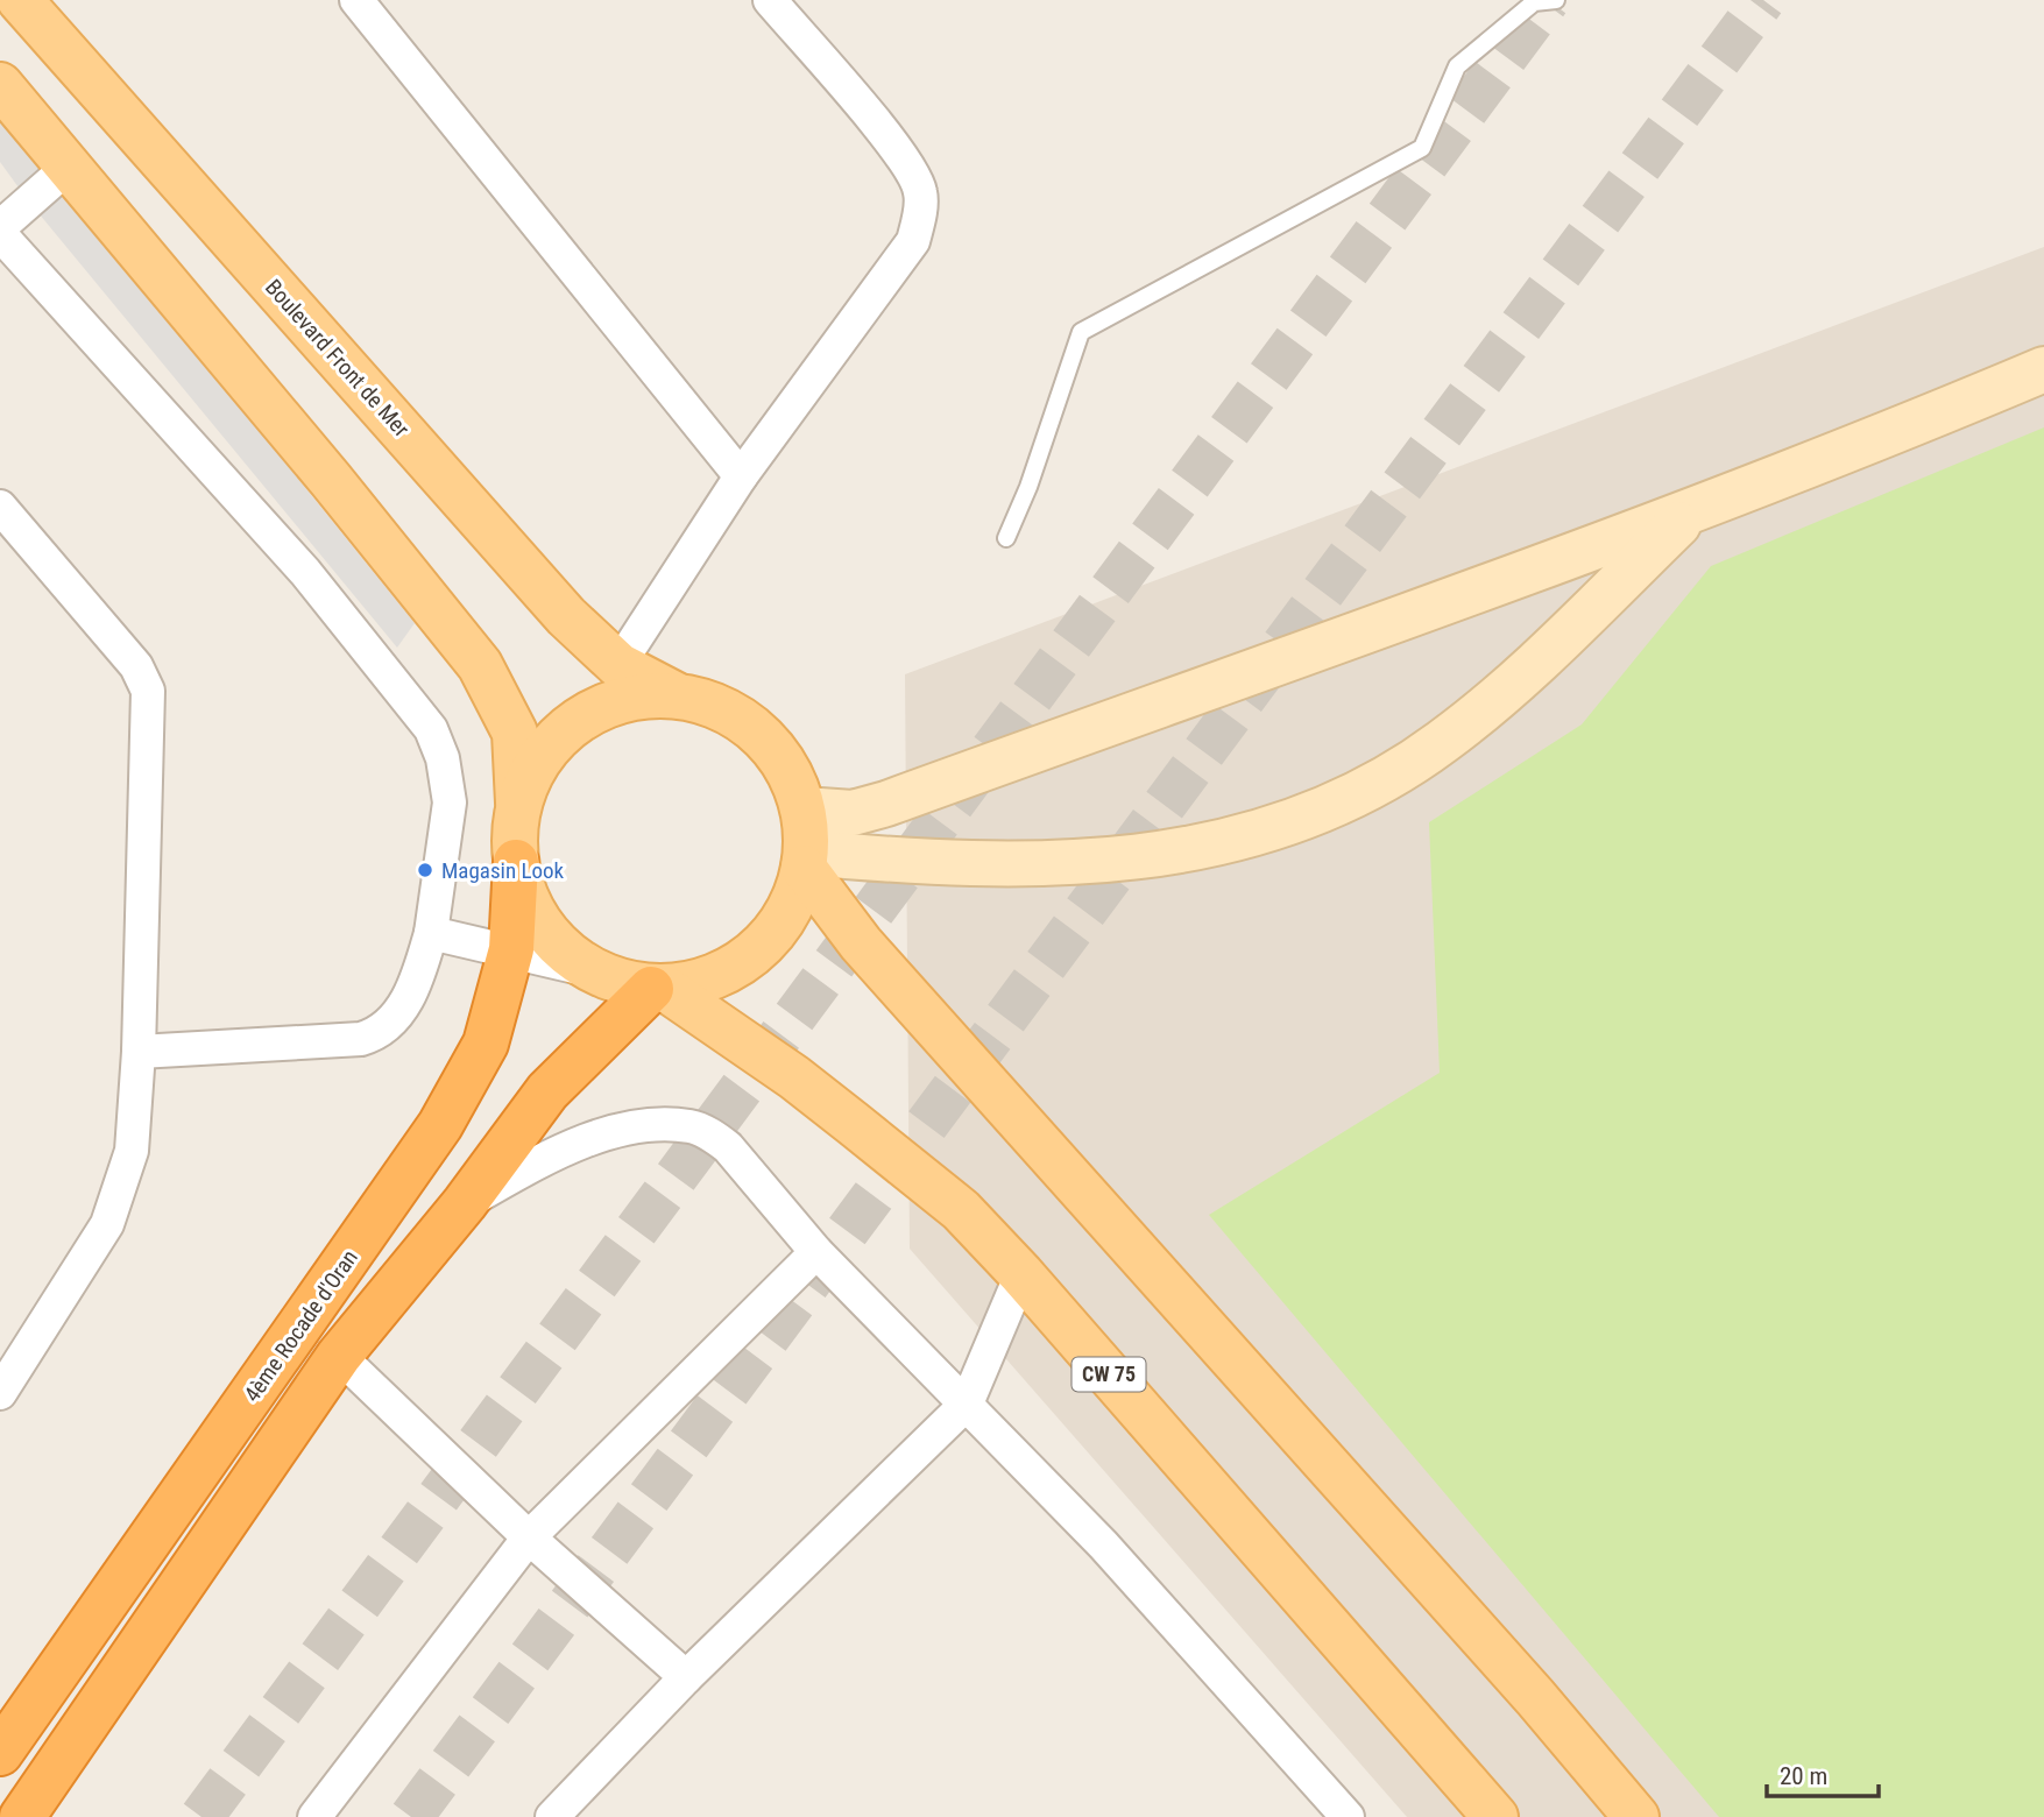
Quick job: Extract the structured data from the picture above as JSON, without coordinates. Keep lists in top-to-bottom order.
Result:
{
  "streets": {
    "highway": ["4ème Rocade d'Oran"],
    "main road": ["Boulevard Front de Mer", "CW 75"]
  },
  "crossings": [
    ["Boulevard Front de Mer", "4ème Rocade d'Oran"],
    ["Boulevard Front de Mer", "CW 75"],
    ["4ème Rocade d'Oran", "CW 75"]
  ],
  "places": ["Magasin Look"],
  "scale_bar": "20 m"
}
